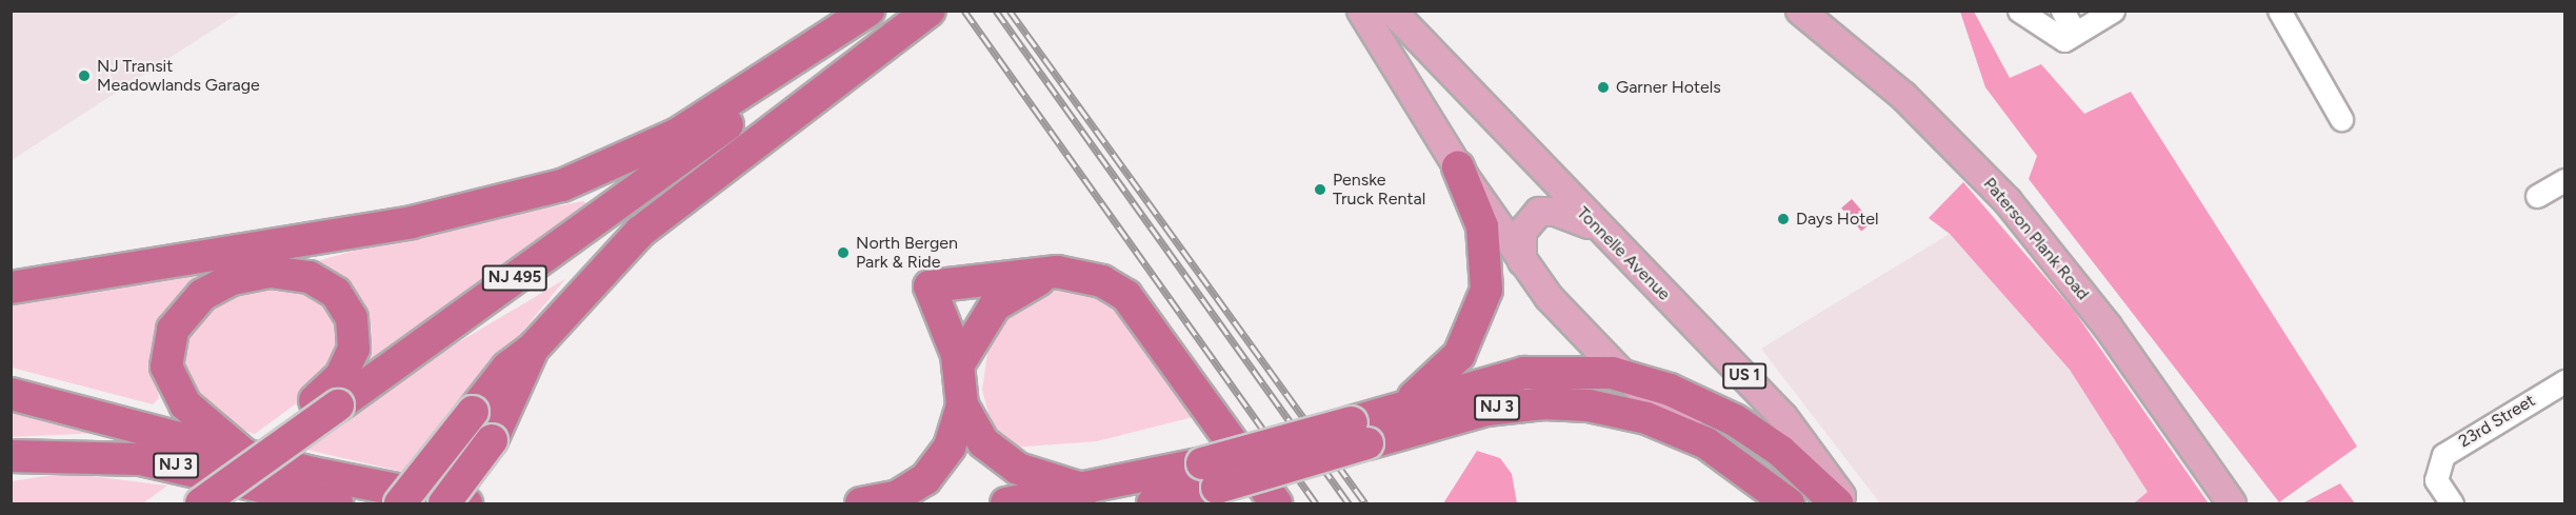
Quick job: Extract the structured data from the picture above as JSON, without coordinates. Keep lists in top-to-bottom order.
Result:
{
  "streets": {
    "highway": ["NJ 495", "NJ 3"],
    "main road": ["Paterson Plank Road", "Tonnelle Avenue", "US 1"],
    "street": ["23rd Street"]
  },
  "places": [
    "NJ Transit Meadowlands Garage",
    "Garner Hotels",
    "Penske Truck Rental",
    "Days Hotel",
    "North Bergen Park & Ride"
  ]
}
